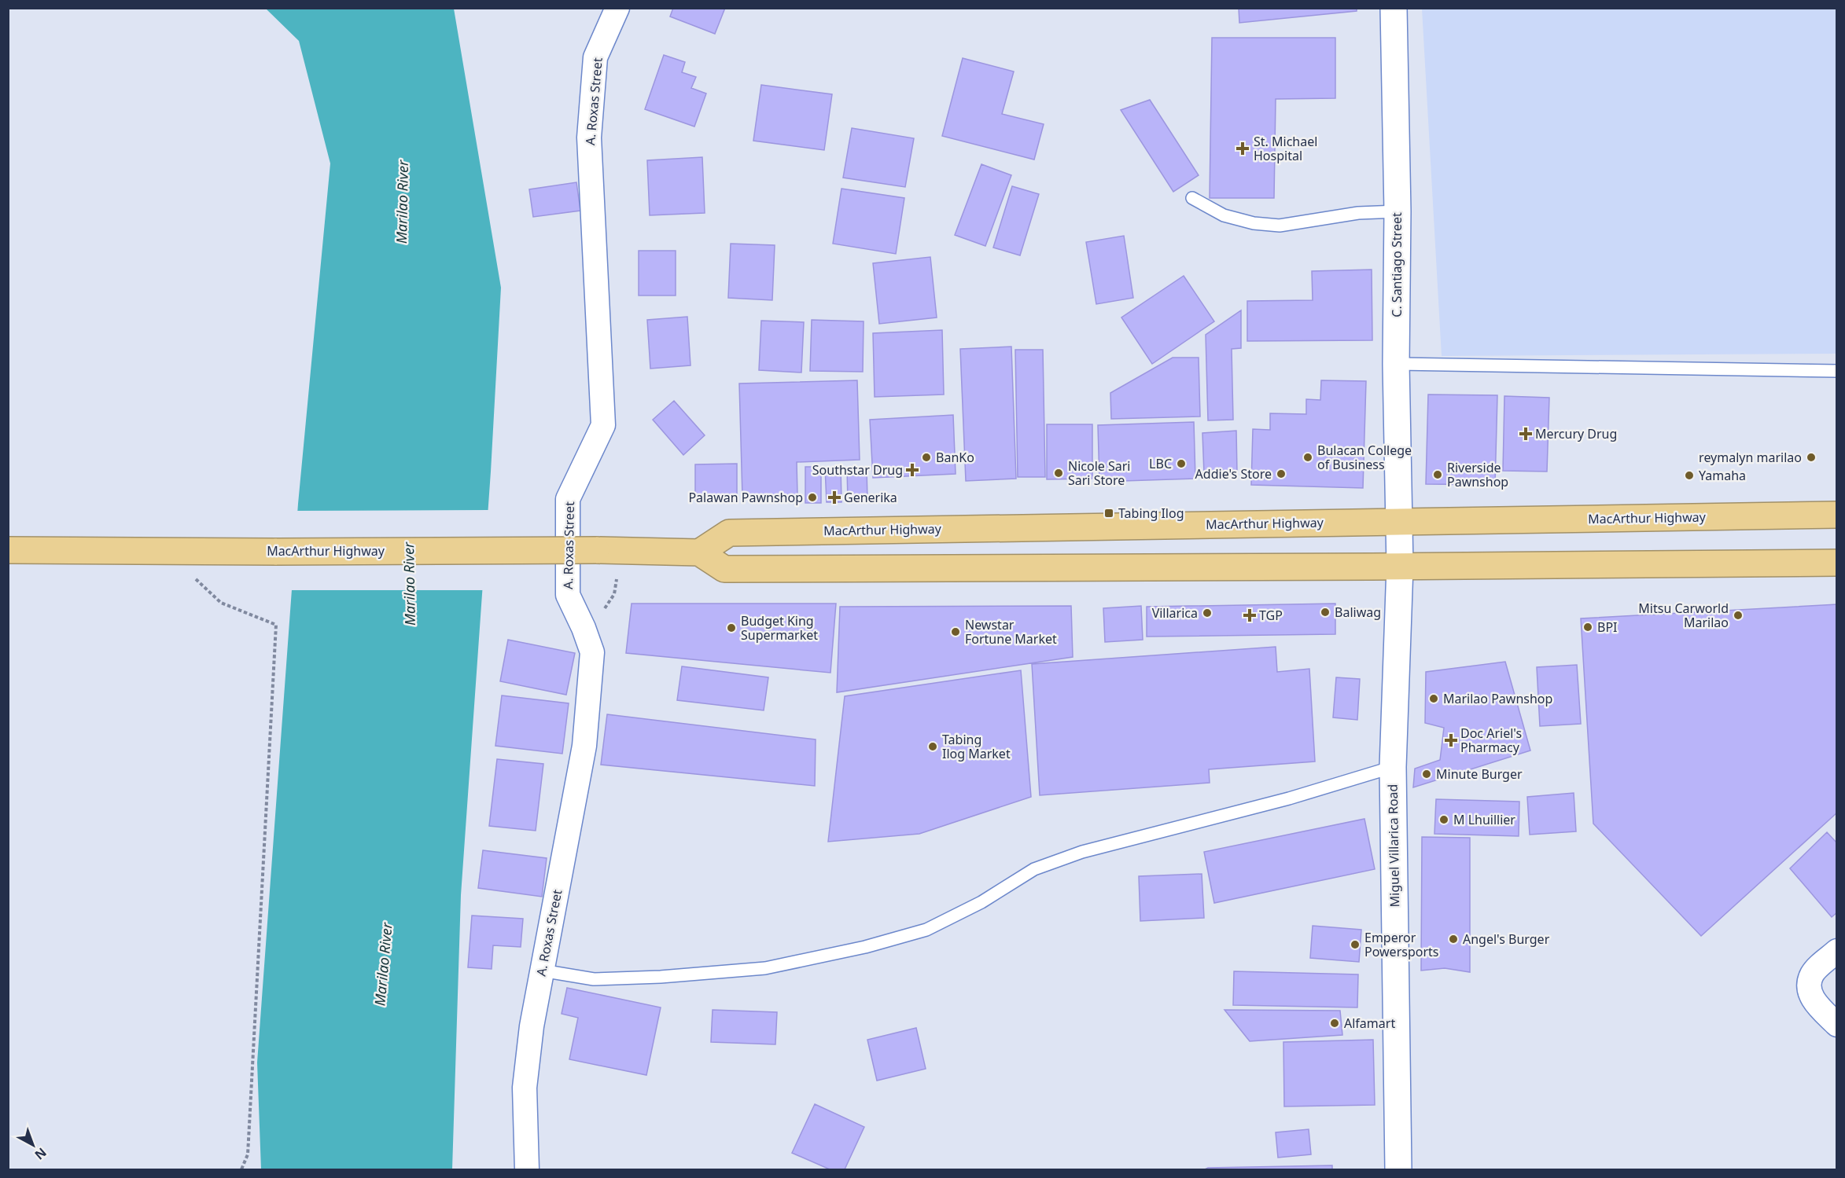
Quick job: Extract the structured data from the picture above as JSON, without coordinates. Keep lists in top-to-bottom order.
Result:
{
  "streets": {
    "highway": ["MacArthur Highway"],
    "main road": ["C. Santiago Street", "Miguel Villarica Road"],
    "street": ["A. Roxas Street"]
  },
  "crossings": [
    ["C. Santiago Street", "MacArthur Highway"],
    ["C. Santiago Street", "Miguel Villarica Road"],
    ["MacArthur Highway", "Miguel Villarica Road"]
  ],
  "water": ["Marilao River"],
  "places": {
    "health": [
      "St. Michael Hospital",
      "Mercury Drug",
      "Southstar Drug",
      "Generika",
      "TGP",
      "Doc Ariel's Pharmacy"
    ],
    "other": [
      "BanKo",
      "Bulacan College of Business",
      "reymalyn marilao",
      "LBC",
      "Nicole Sari Sari Store",
      "Addie's Store",
      "Riverside Pawnshop",
      "Yamaha",
      "Palawan Pawnshop",
      "Baliwag",
      "Villarica",
      "Mitsu Carworld Marilao",
      "BPI",
      "Budget King Supermarket",
      "Newstar Fortune Market",
      "Marilao Pawnshop",
      "Tabing Ilog Market",
      "Minute Burger",
      "M Lhuillier",
      "Angel's Burger",
      "Emperor Powersports",
      "Alfamart"
    ],
    "transit": ["Tabing Ilog"]
  },
  "north": "bottom right"
}
